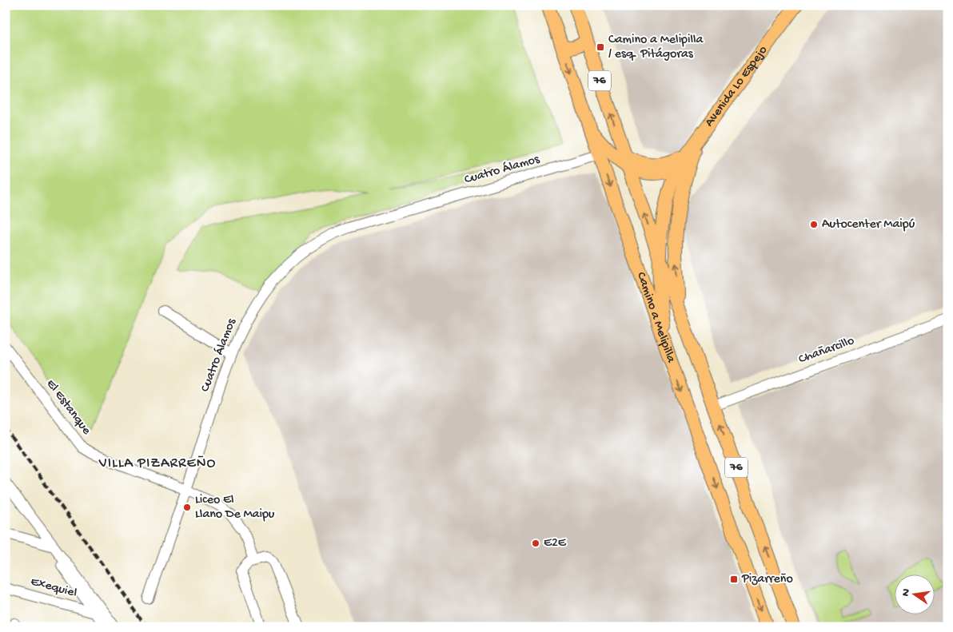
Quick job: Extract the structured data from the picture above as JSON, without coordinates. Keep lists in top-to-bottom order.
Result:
{
  "streets": {
    "main road": ["76", "Avenida Lo Espejo", "Camino a Melipilla"],
    "street": [
      "Cuatro Álamos",
      "Chañarcillo",
      "El Estanque",
      "Exequiel"
    ]
  },
  "crossings": [
    ["Cuatro Álamos", "Camino a Melipilla"],
    ["Cuatro Álamos", "El Estanque"],
    ["Camino a Melipilla", "Chañarcillo"]
  ],
  "districts": ["VILLA PIZARREÑO"],
  "places": {
    "transit": ["Camino a Melipilla / esq. Pitágoras", "Pizarreño"],
    "other": ["Autocenter Maipú", "Liceo El Llano De Maipu", "E2E"]
  },
  "north": "left"
}
